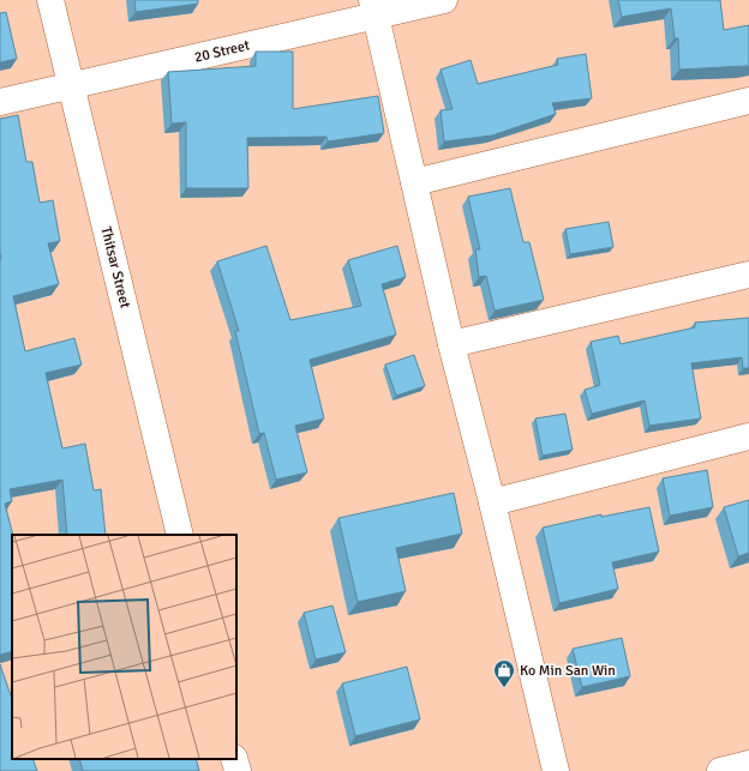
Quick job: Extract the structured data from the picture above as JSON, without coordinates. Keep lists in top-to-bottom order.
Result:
{
  "streets": {
    "street": ["20 Street", "Thitsar Street"]
  },
  "crossings": [
    ["20 Street", "Thitsar Street"]
  ],
  "places": {
    "shop": ["Ko Min San Win"]
  }
}
